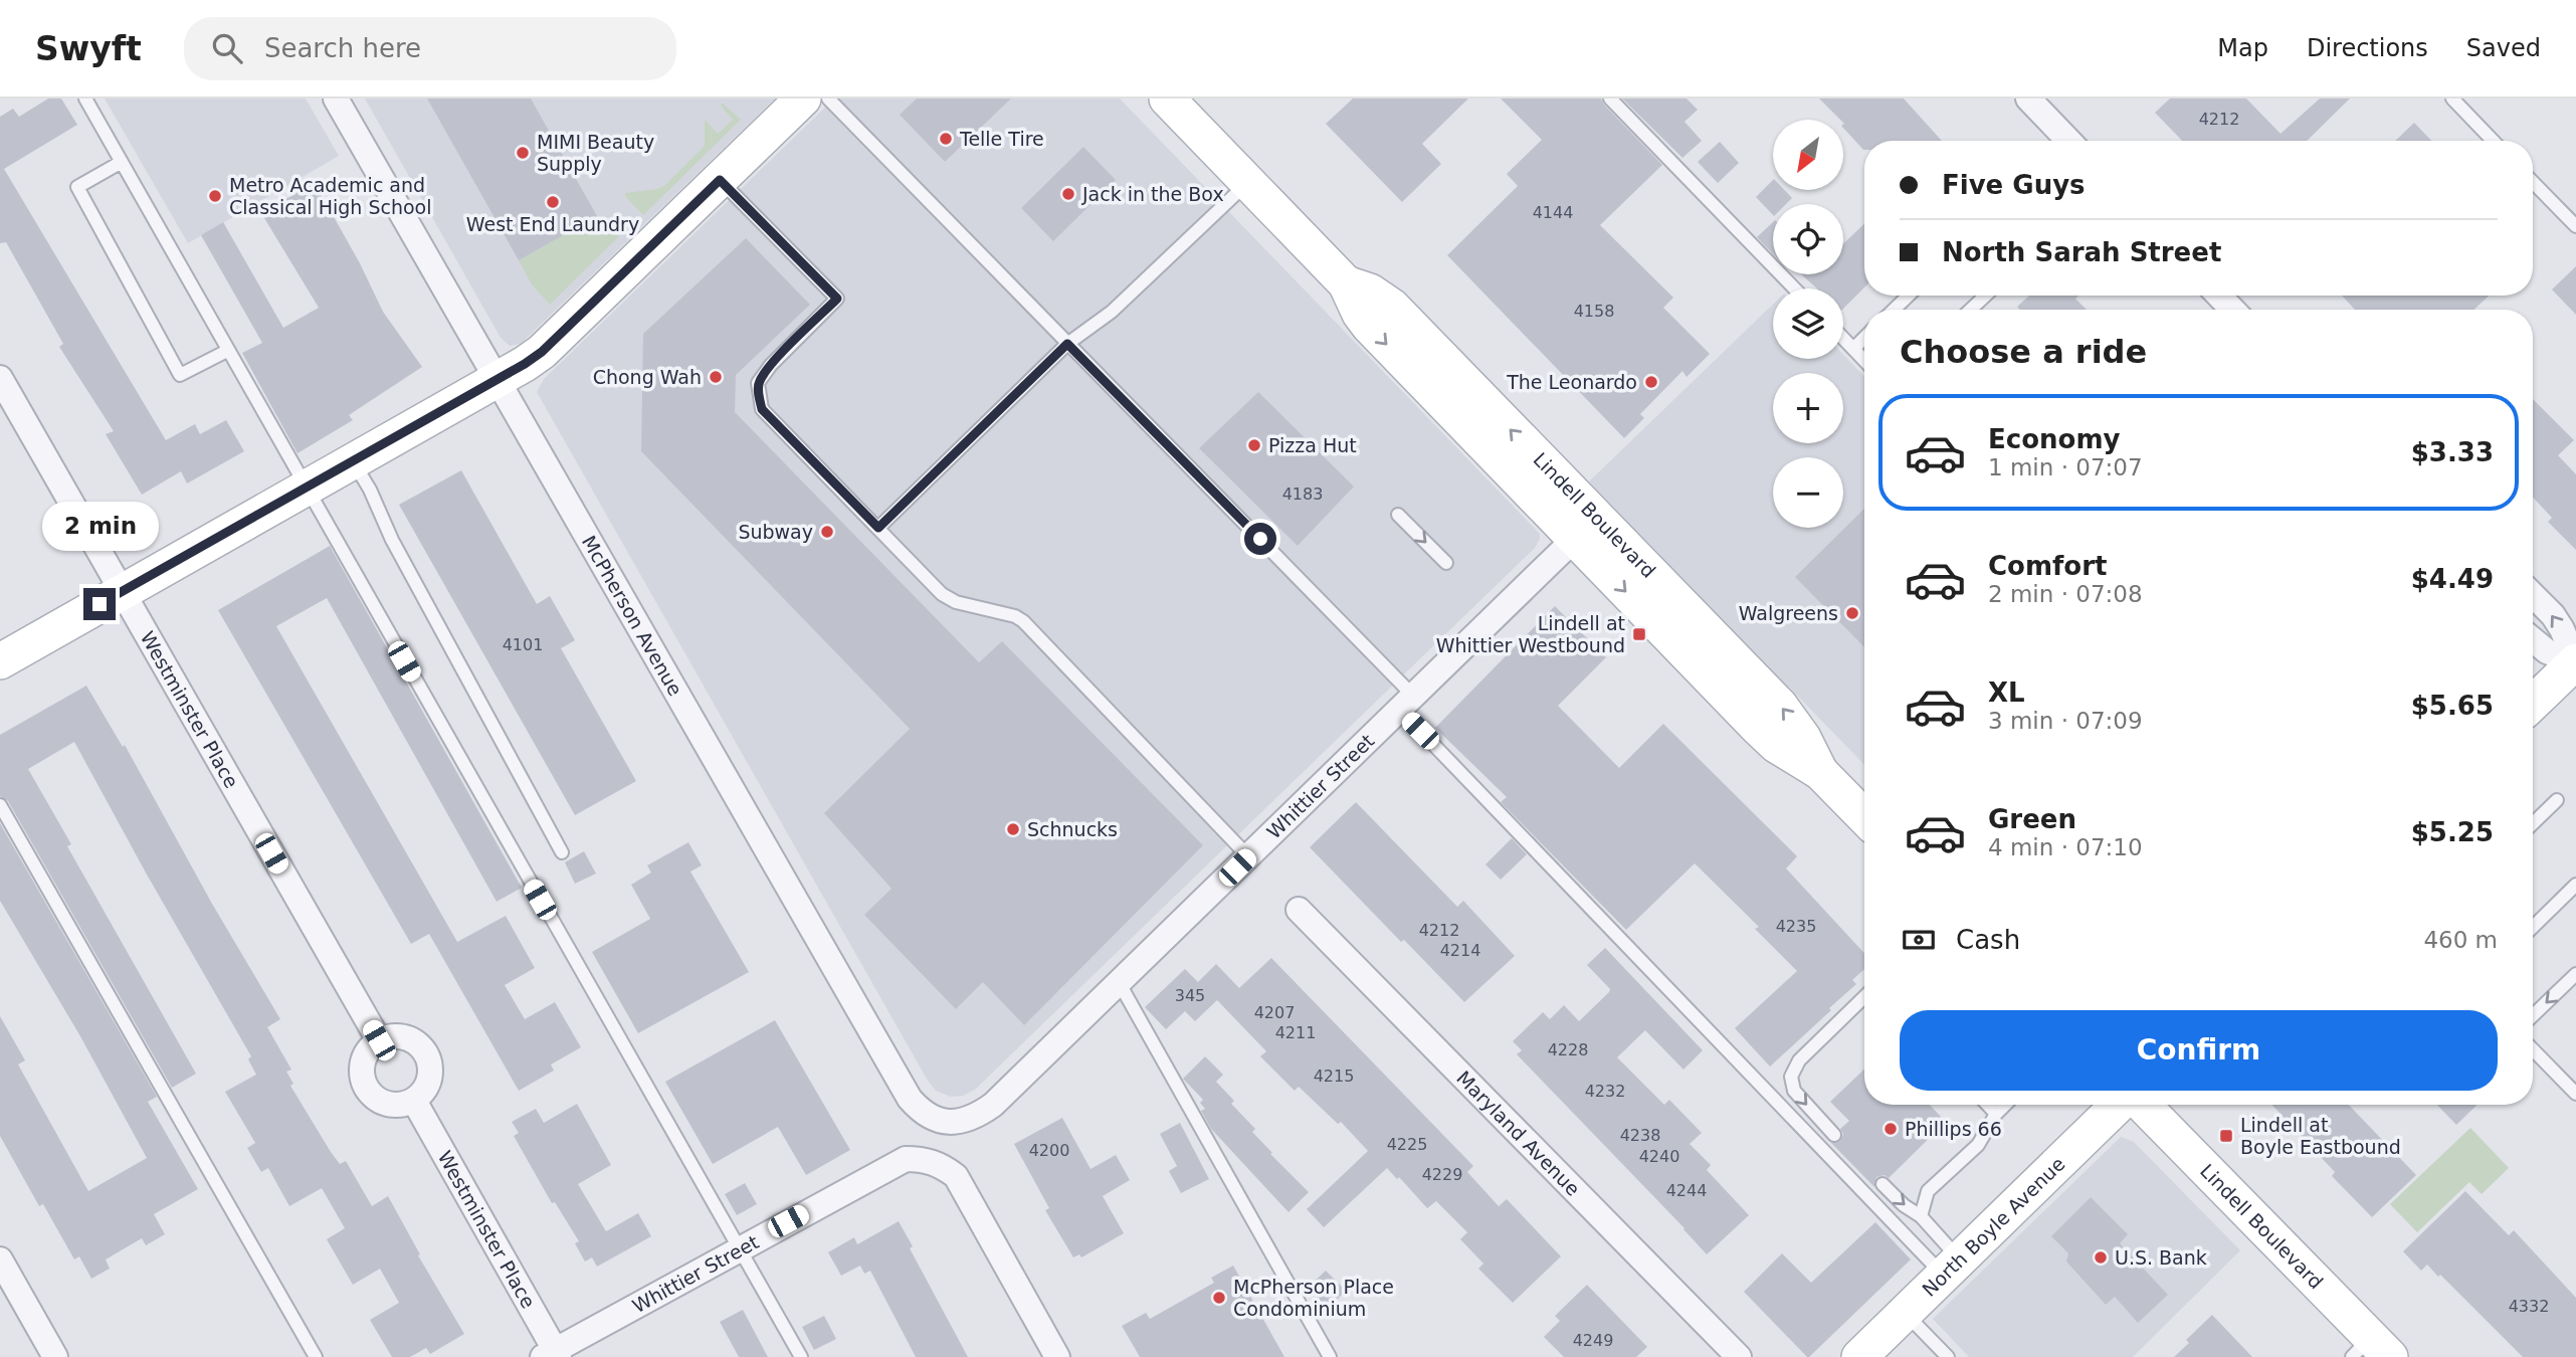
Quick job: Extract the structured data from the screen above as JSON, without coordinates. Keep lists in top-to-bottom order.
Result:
{
  "streets": {
    "street": [
      "Lindell Boulevard",
      "McPherson Avenue",
      "Westminster Place",
      "Whittier Street",
      "Maryland Avenue",
      "North Boyle Avenue"
    ]
  },
  "crossings": [
    ["Lindell Boulevard", "Whittier Street"],
    ["McPherson Avenue", "Whittier Street"],
    ["Westminster Place", "Whittier Street"]
  ],
  "places": {
    "other": [
      "Telle Tire",
      "MIMI Beauty Supply",
      "Jack in the Box",
      "Metro Academic and Classical High School",
      "West End Laundry",
      "Chong Wah",
      "The Leonardo",
      "Pizza Hut",
      "Subway",
      "Walgreens",
      "Schnucks",
      "Phillips 66",
      "U.S. Bank",
      "McPherson Place Condominium"
    ],
    "transit": ["Lindell at Whittier Westbound", "Lindell at Boyle Eastbound"]
  },
  "house_numbers": [
    "4212",
    "4144",
    "4158",
    "4183",
    "4101",
    "4235",
    "4212",
    "4214",
    "345",
    "4207",
    "4211",
    "4228",
    "4215",
    "4232",
    "4238",
    "4225",
    "4200",
    "4240",
    "4229",
    "4244",
    "4332",
    "4249"
  ],
  "north": "bottom left",
  "page": {
    "header": "Swyft",
    "search": "Search here",
    "nav": ["Map", "Directions", "Saved"],
    "map_buttons": ["+", "−"],
    "banner": ["Five Guys", "North Sarah Street"],
    "heading": "Choose a ride",
    "list": [
      {
        "name": "Economy",
        "note": "1 min · 07:07",
        "value": "$3.33"
      },
      {
        "name": "Comfort",
        "note": "2 min · 07:08",
        "value": "$4.49"
      },
      {
        "name": "XL",
        "note": "3 min · 07:09",
        "value": "$5.65"
      },
      {
        "name": "Green",
        "note": "4 min · 07:10",
        "value": "$5.25"
      }
    ],
    "bubble": "2 min",
    "pay": ["Cash", "460 m"],
    "buttons": "Confirm"
  }
}
